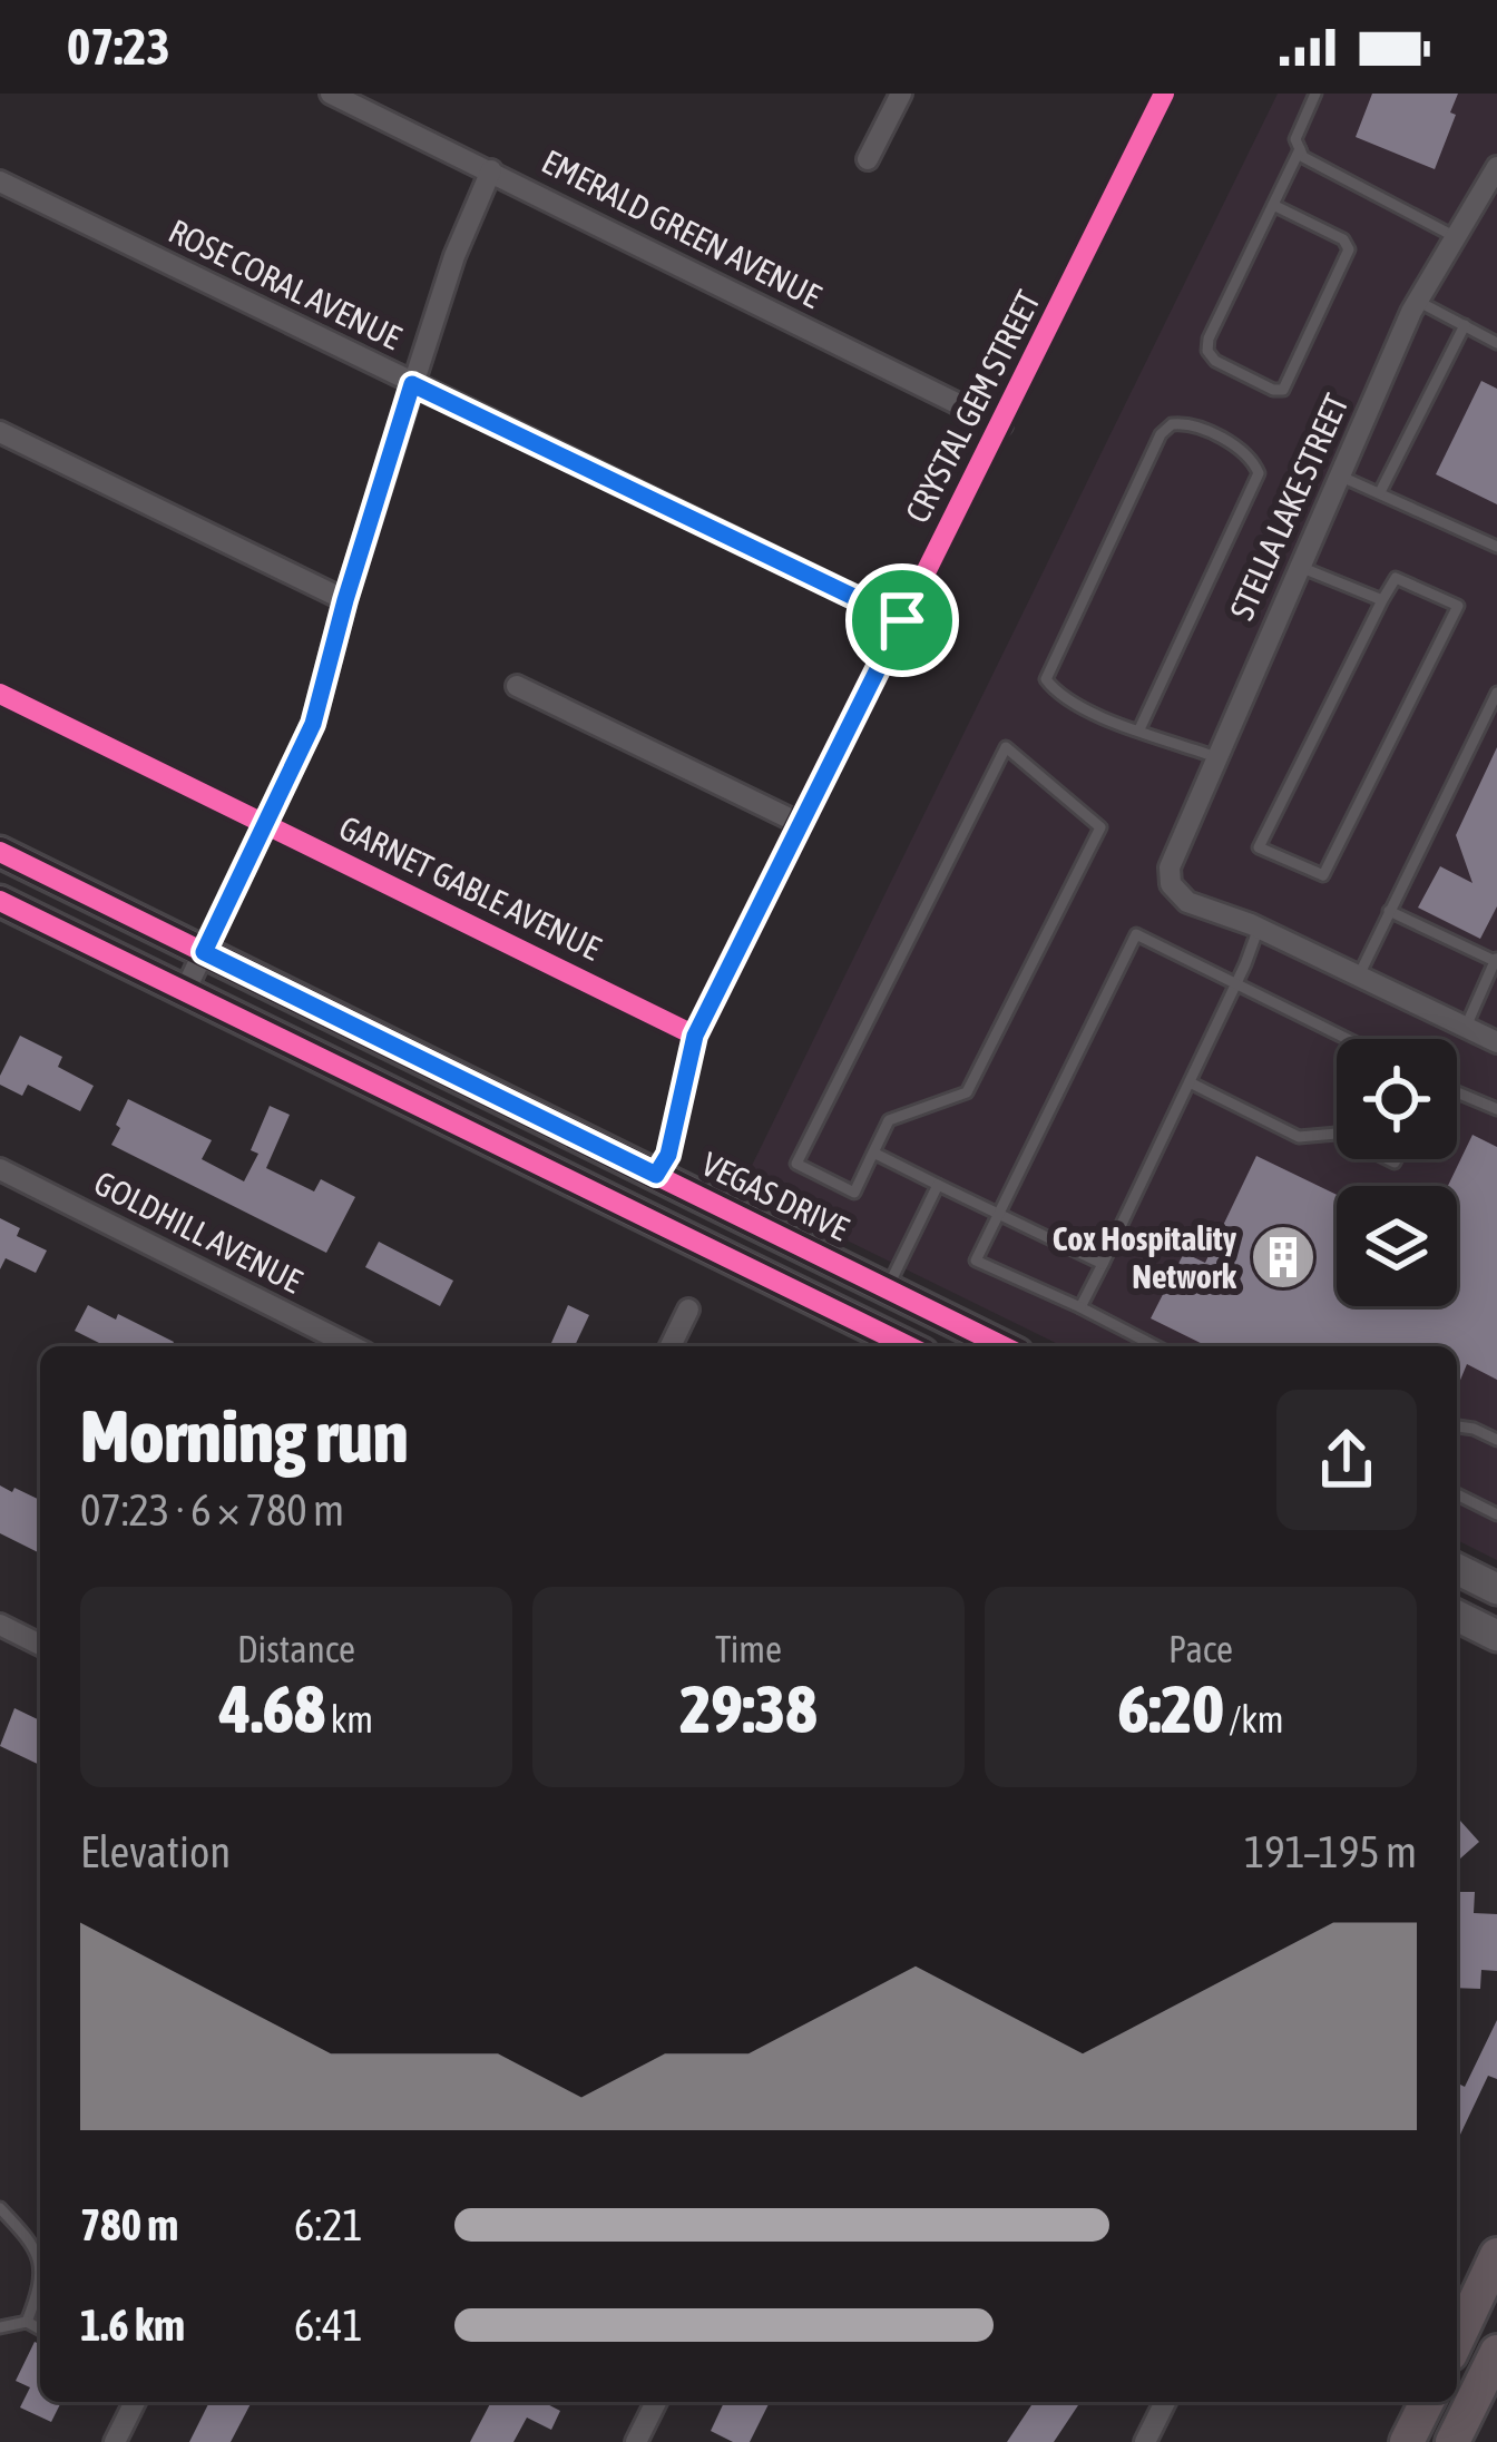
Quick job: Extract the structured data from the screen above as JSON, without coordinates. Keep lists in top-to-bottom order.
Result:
{
  "streets": {
    "main road": ["VEGAS DRIVE"],
    "street": [
      "EMERALD GREEN AVENUE",
      "ROSE CORAL AVENUE",
      "CRYSTAL GEM STREET",
      "STELLA LAKE STREET",
      "GARNET GABLE AVENUE",
      "GOLDHILL AVENUE"
    ]
  },
  "crossings": [
    ["EMERALD GREEN AVENUE", "CRYSTAL GEM STREET"],
    ["ROSE CORAL AVENUE", "CRYSTAL GEM STREET"],
    ["CRYSTAL GEM STREET", "GARNET GABLE AVENUE"]
  ],
  "places": {
    "building": ["Cox Hospitality Network"]
  },
  "page": {
    "status": "07:23",
    "heading": ["Morning run", "07:23 · 6 × 780 m"],
    "stats": [
      ["Distance", "4.68 km"],
      ["Time", "29:38"],
      ["Pace", "6:20 /km"]
    ],
    "chart": ["Elevation", "191–195 m"],
    "list": [
      {
        "name": "780 m",
        "note": "6:21"
      },
      {
        "name": "1.6 km",
        "note": "6:41"
      }
    ]
  }
}
